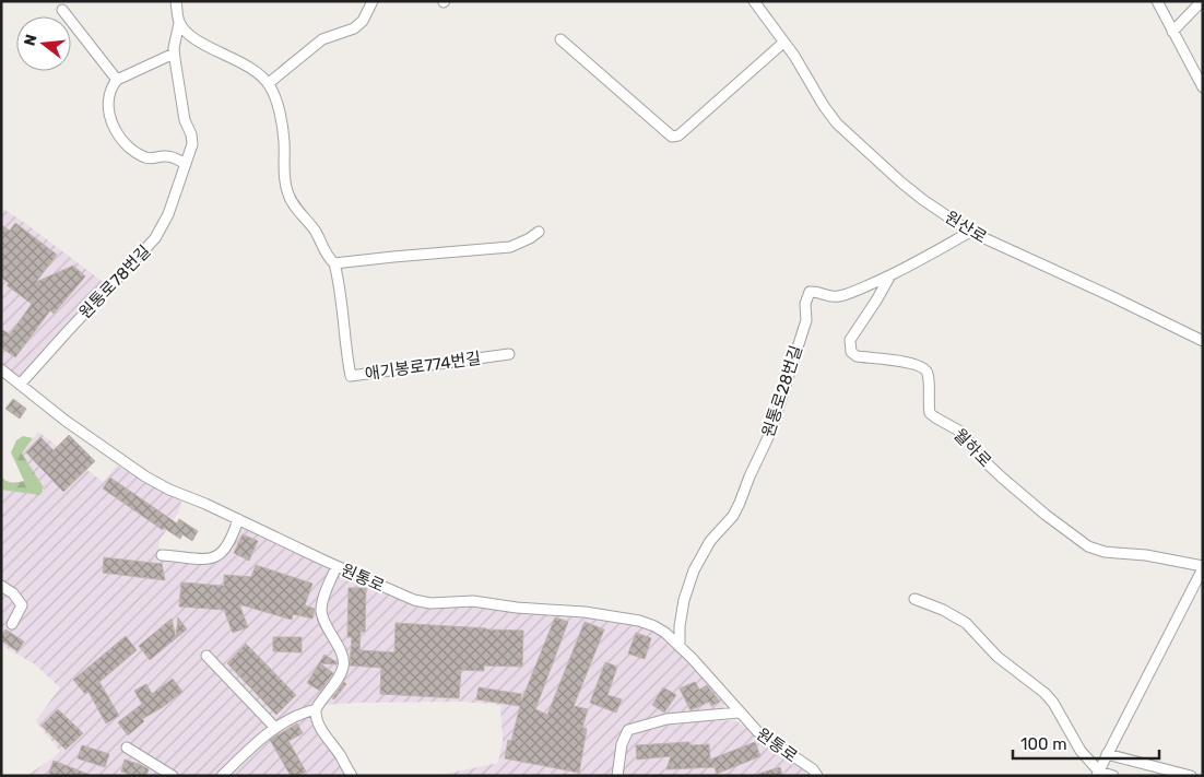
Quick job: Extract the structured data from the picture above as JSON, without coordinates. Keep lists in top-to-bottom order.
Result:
{
  "streets": {
    "street": [
      "원산로",
      "원통로78번길",
      "애기봉로774번길",
      "원통로28번길",
      "월하로",
      "원통로"
    ]
  },
  "crossings": [
    ["원산로", "원통로28번길"],
    ["원통로78번길", "원통로"],
    ["원통로28번길", "월하로"],
    ["원통로28번길", "원통로"]
  ],
  "scale_bar": "100 m",
  "north": "left"
}
